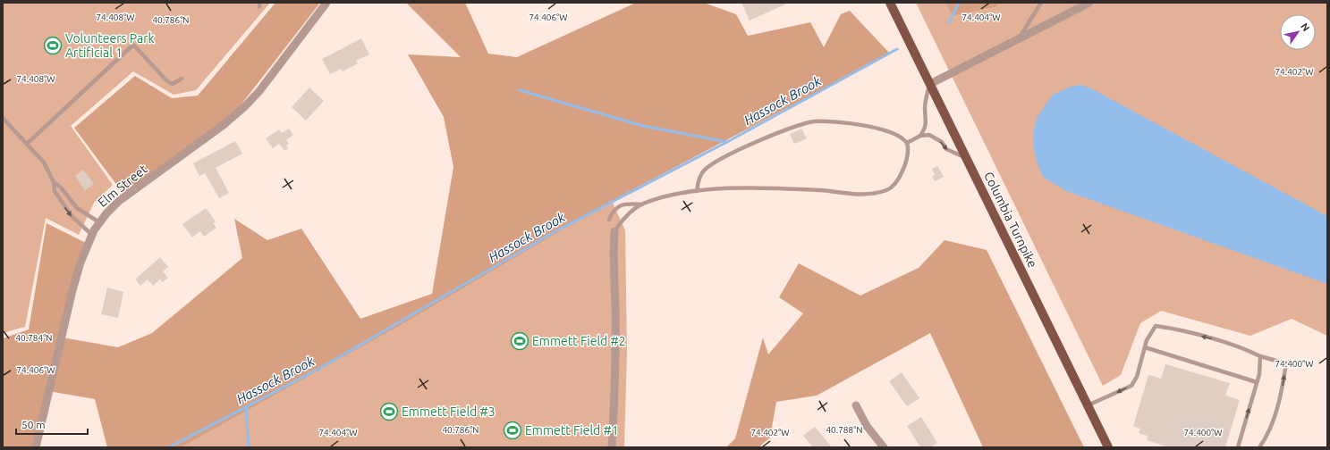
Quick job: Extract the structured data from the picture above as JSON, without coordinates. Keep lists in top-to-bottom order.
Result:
{
  "streets": {
    "main road": ["Columbia Turnpike"],
    "street": ["Elm Street"]
  },
  "water": ["Hassock Brook"],
  "places": {
    "sports": [
      "Volunteers Park Artificial 1",
      "Emmett Field #2",
      "Emmett Field #3",
      "Emmett Field #1"
    ]
  },
  "scale_bar": "50 m",
  "north": "top right",
  "coordinates": [
    "74.408°W",
    "74.406°W",
    "74.404°W",
    "40.786°N",
    "74.402°W",
    "40.784°N",
    "74.400°W",
    "40.788°N"
  ]
}
